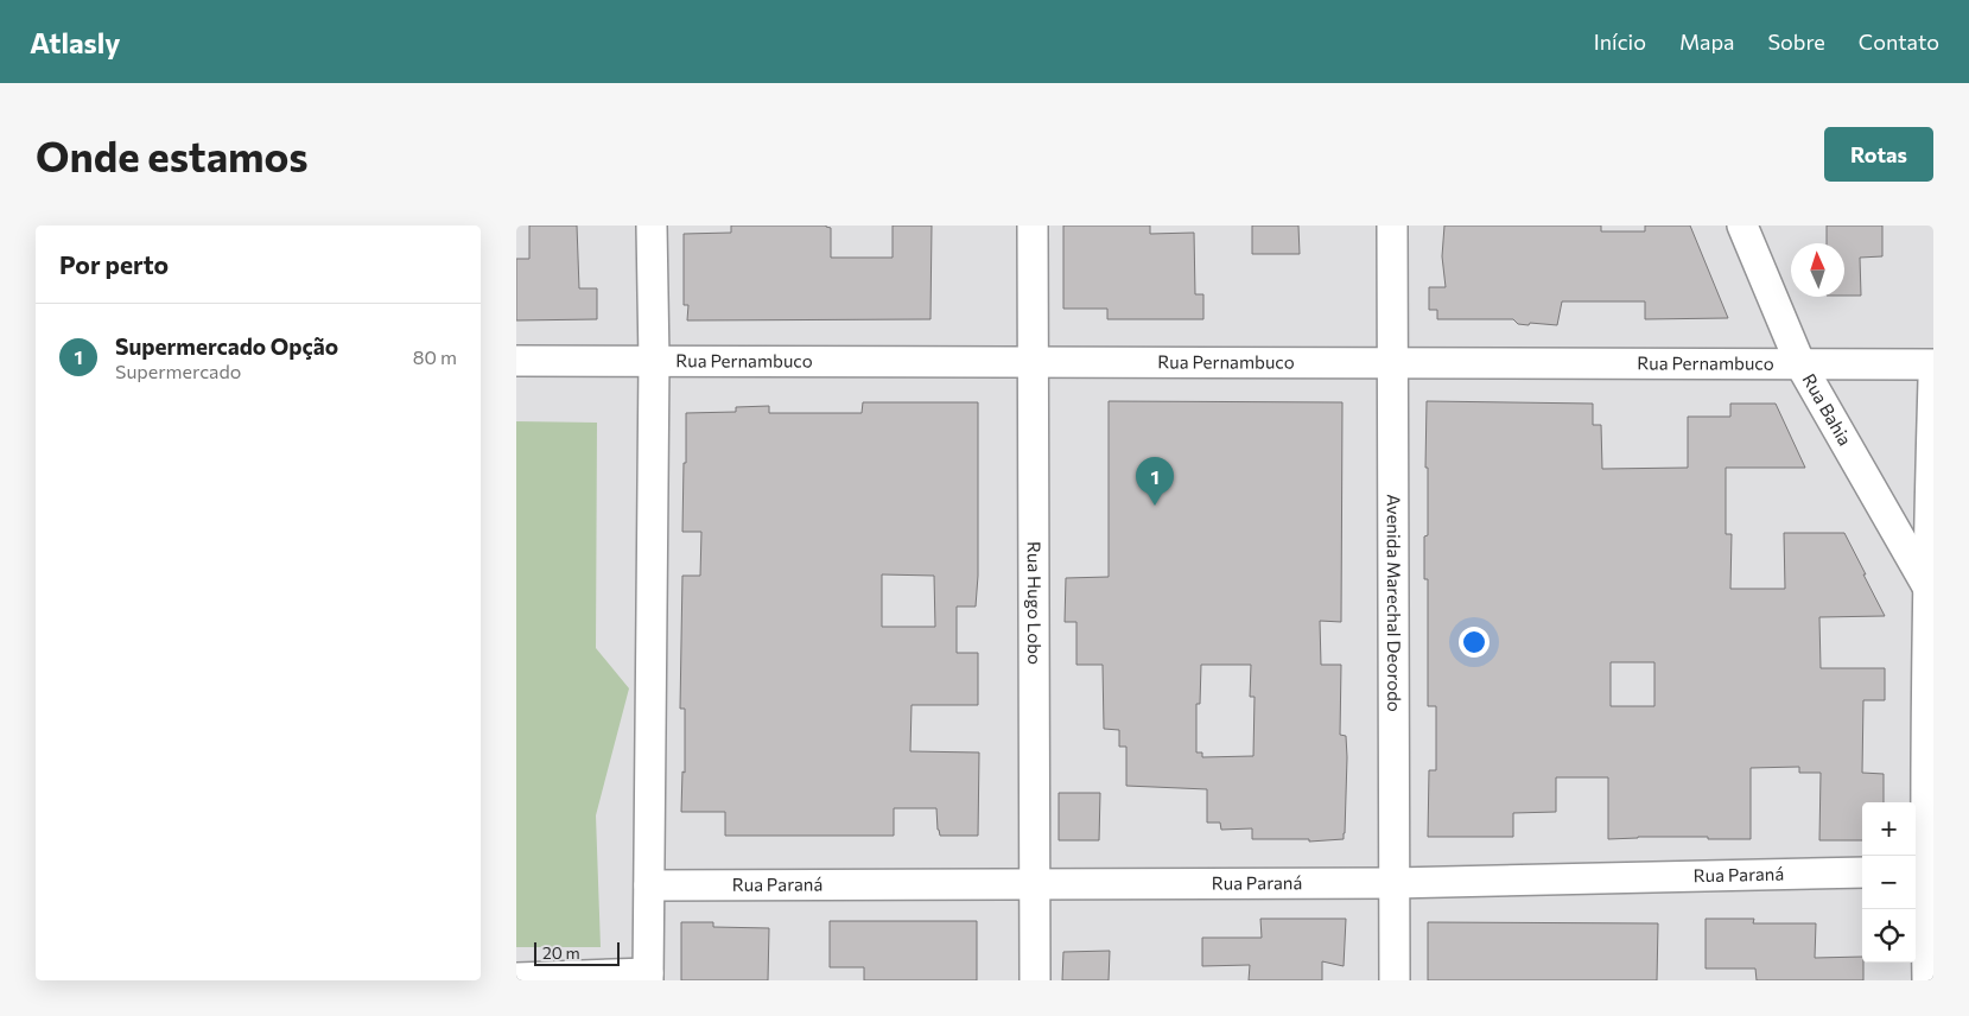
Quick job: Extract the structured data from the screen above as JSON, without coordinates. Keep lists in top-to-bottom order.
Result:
{
  "streets": {
    "street": [
      "Rua Pernambuco",
      "Rua Bahia",
      "Rua Hugo Lobo",
      "Avenida Marechal Deorodo",
      "Rua Paraná"
    ]
  },
  "crossings": [
    ["Rua Pernambuco", "Rua Bahia"],
    ["Rua Pernambuco", "Rua Hugo Lobo"],
    ["Rua Pernambuco", "Avenida Marechal Deorodo"],
    ["Rua Hugo Lobo", "Rua Paraná"],
    ["Avenida Marechal Deorodo", "Rua Paraná"]
  ],
  "scale_bar": "20 m",
  "north": "top",
  "page": {
    "header": "Atlasly",
    "nav": [
      "Início",
      "Mapa",
      "Sobre",
      "Contato"
    ],
    "buttons": "Rotas",
    "title": "Onde estamos",
    "heading": "Por perto",
    "list": [
      {
        "mark": "1",
        "name": "Supermercado Opção",
        "note": "Supermercado",
        "value": "80 m"
      }
    ],
    "pins": "1",
    "map_buttons": ["+", "−"],
    "scale": "20 m"
  }
}
